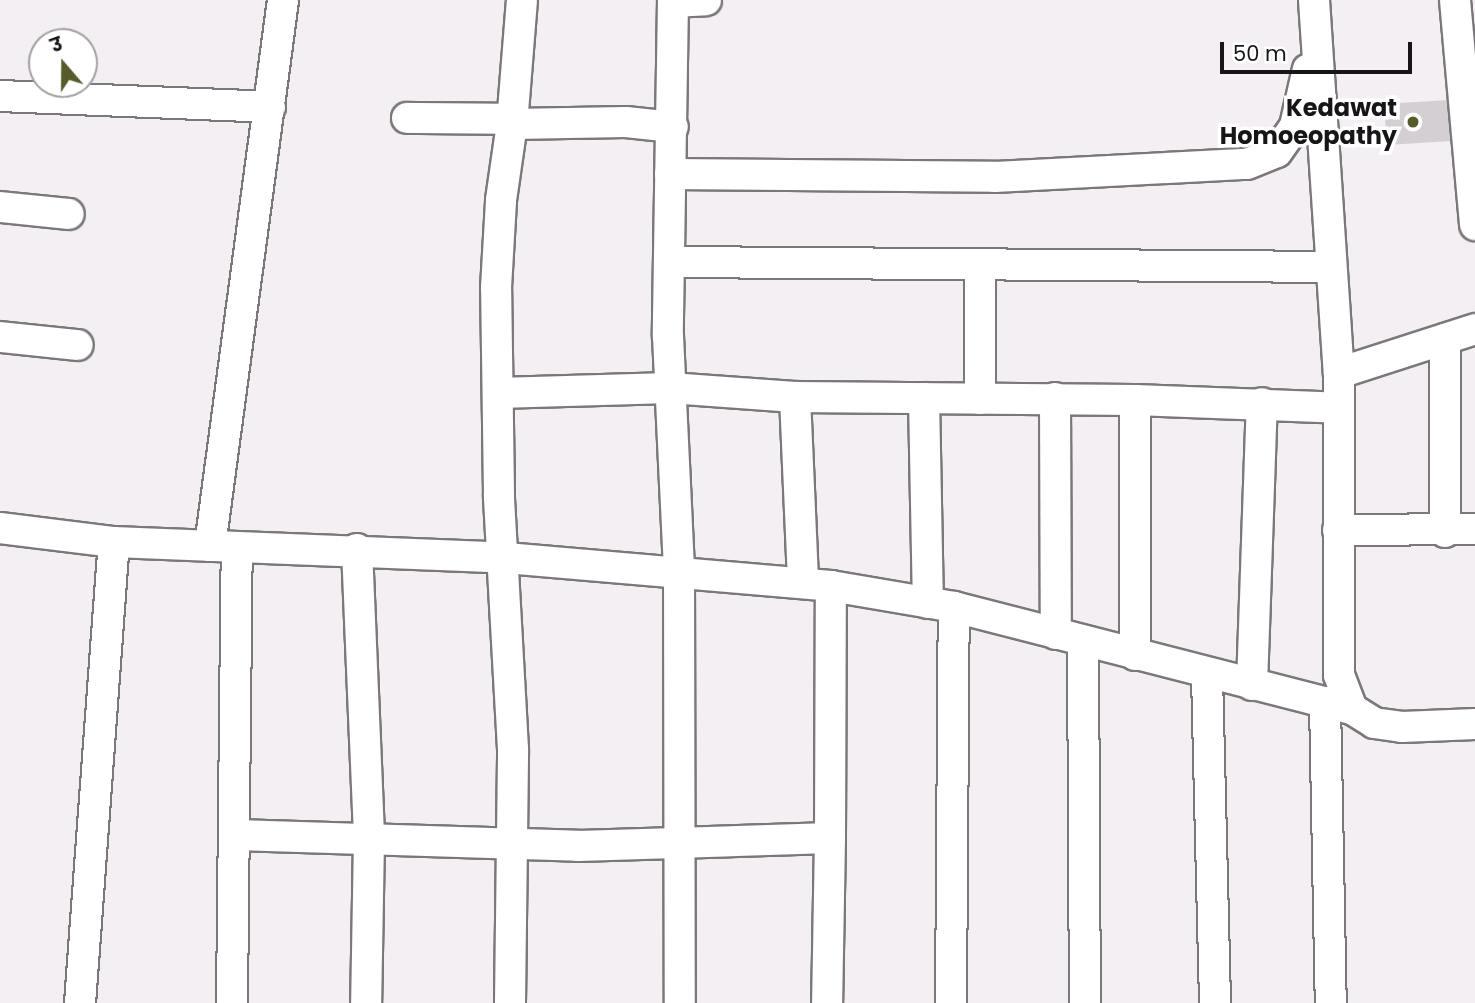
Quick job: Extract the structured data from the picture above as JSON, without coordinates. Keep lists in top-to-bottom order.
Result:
{
  "places": ["Kedawat Homoeopathy"],
  "scale_bar": "50 m",
  "north": "top"
}
